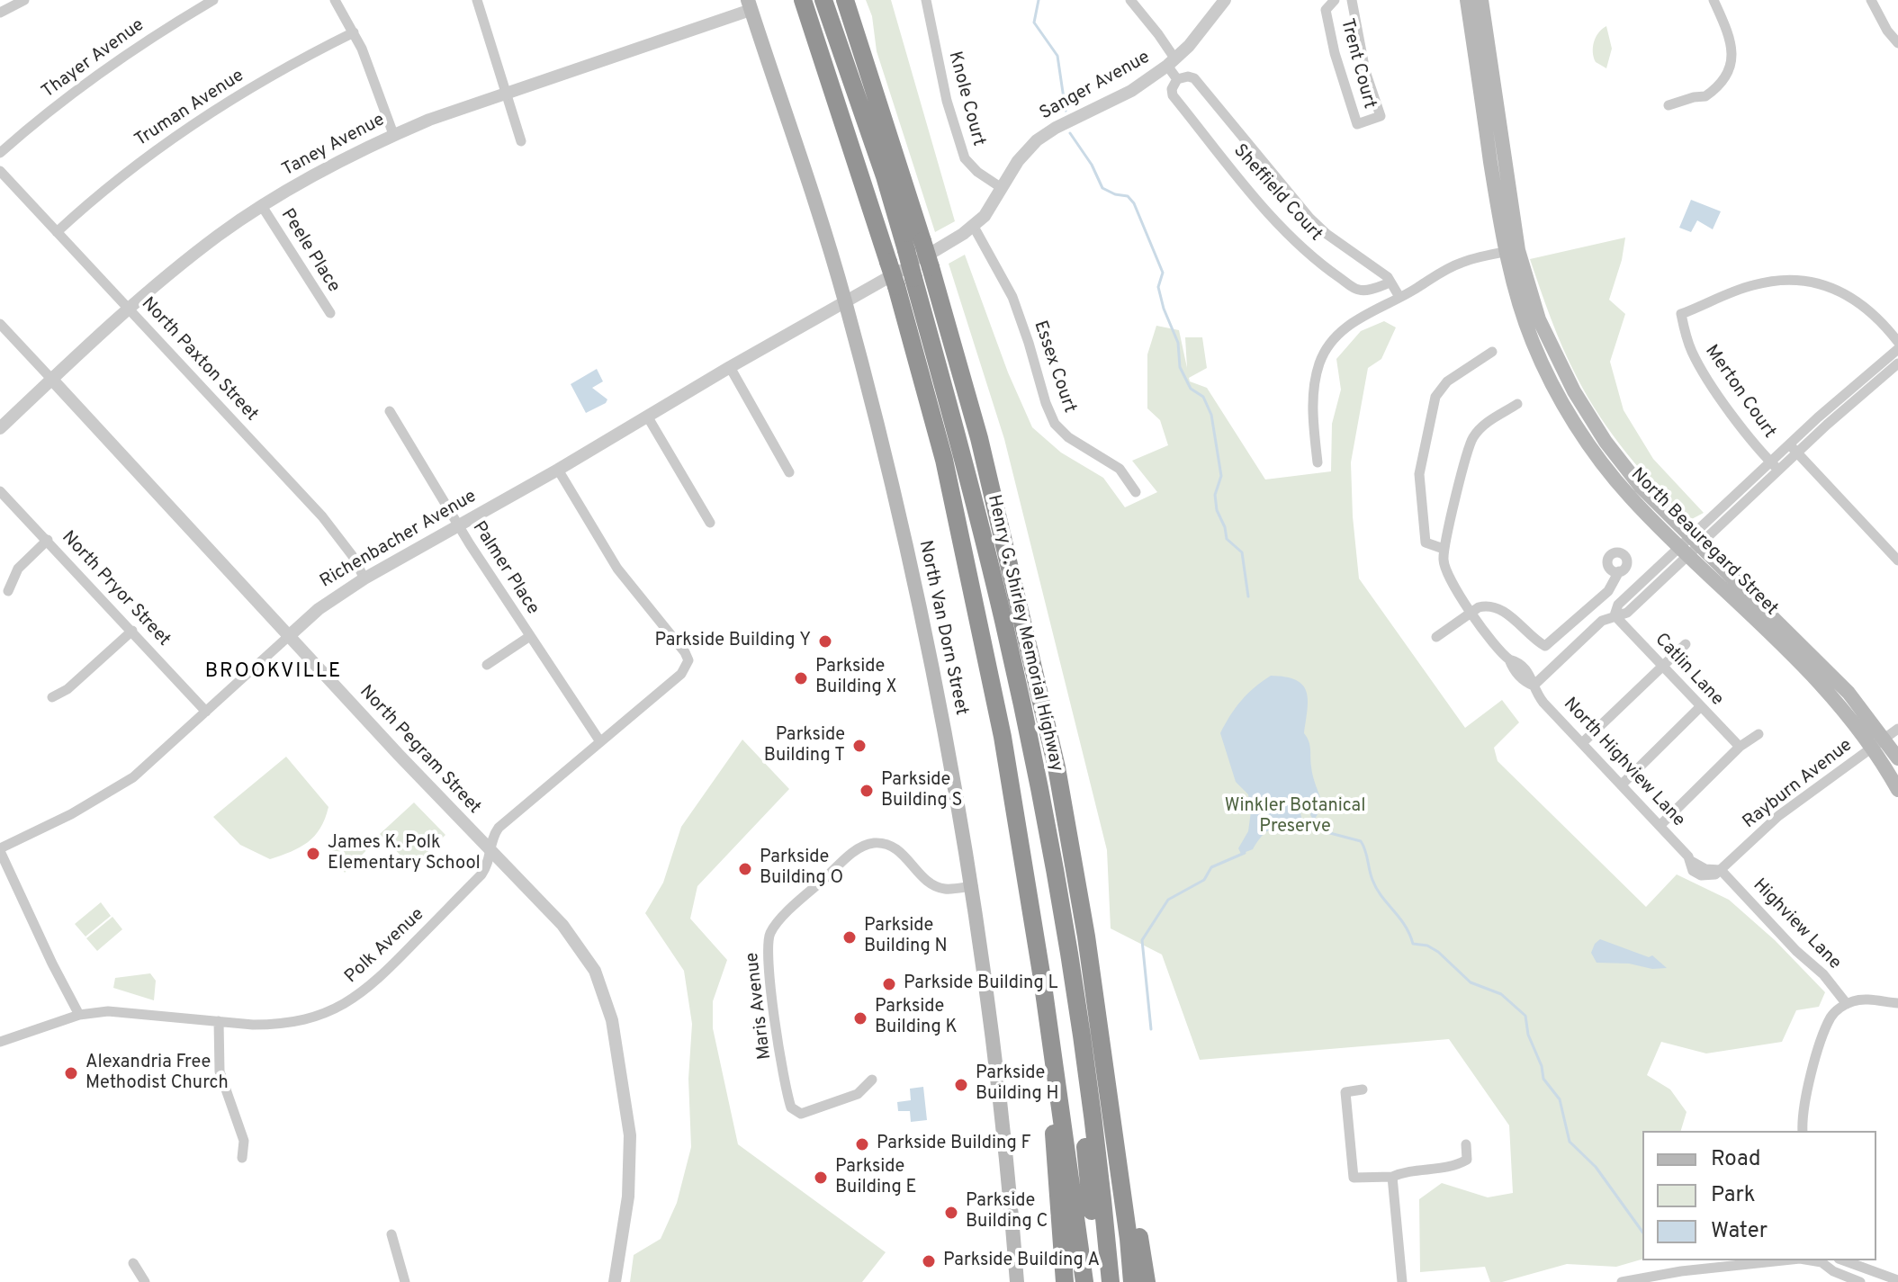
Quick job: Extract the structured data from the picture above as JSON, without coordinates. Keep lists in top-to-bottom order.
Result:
{
  "streets": {
    "highway": ["Henry G. Shirley Memorial Highway"],
    "main road": ["North Beauregard Street", "North Van Dorn Street"],
    "street": [
      "Thayer Avenue",
      "Trent Court",
      "Sanger Avenue",
      "Knole Court",
      "Truman Avenue",
      "Taney Avenue",
      "Sheffield Court",
      "Peele Place",
      "North Paxton Street",
      "Essex Court",
      "Merton Court",
      "Richenbacher Avenue",
      "Palmer Place",
      "North Pryor Street",
      "Catlin Lane",
      "North Pegram Street",
      "North Highview Lane",
      "Rayburn Avenue",
      "Highview Lane",
      "Polk Avenue",
      "Maris Avenue"
    ]
  },
  "crossings": [
    ["Sanger Avenue", "Knole Court"],
    ["Sanger Avenue", "Sheffield Court"],
    ["Sanger Avenue", "Essex Court"],
    ["Sanger Avenue", "Richenbacher Avenue"],
    ["Sanger Avenue", "North Van Dorn Street"],
    ["Truman Avenue", "North Paxton Street"],
    ["Taney Avenue", "Peele Place"],
    ["Taney Avenue", "North Paxton Street"],
    ["Taney Avenue", "North Van Dorn Street"],
    ["Taney Avenue", "North Pegram Street"],
    ["North Paxton Street", "Richenbacher Avenue"],
    ["Richenbacher Avenue", "Palmer Place"],
    ["Richenbacher Avenue", "North Pryor Street"],
    ["Richenbacher Avenue", "North Van Dorn Street"],
    ["Richenbacher Avenue", "North Pegram Street"],
    ["Richenbacher Avenue", "Polk Avenue"],
    ["North Beauregard Street", "Rayburn Avenue"],
    ["Palmer Place", "Polk Avenue"],
    ["North Van Dorn Street", "Maris Avenue"],
    ["North Pegram Street", "Polk Avenue"],
    ["North Highview Lane", "Rayburn Avenue"],
    ["North Highview Lane", "Highview Lane"],
    ["Rayburn Avenue", "Highview Lane"]
  ],
  "districts": ["BROOKVILLE"],
  "parks": ["Winkler Botanical Preserve"],
  "places": [
    "Parkside Building Y",
    "Parkside Building X",
    "Parkside Building T",
    "Parkside Building S",
    "James K. Polk Elementary School",
    "Parkside Building O",
    "Parkside Building N",
    "Parkside Building L",
    "Parkside Building K",
    "Alexandria Free Methodist Church",
    "Parkside Building H",
    "Parkside Building F",
    "Parkside Building E",
    "Parkside Building C",
    "Parkside Building A"
  ],
  "legend": ["Road", "Park", "Water"]
}
